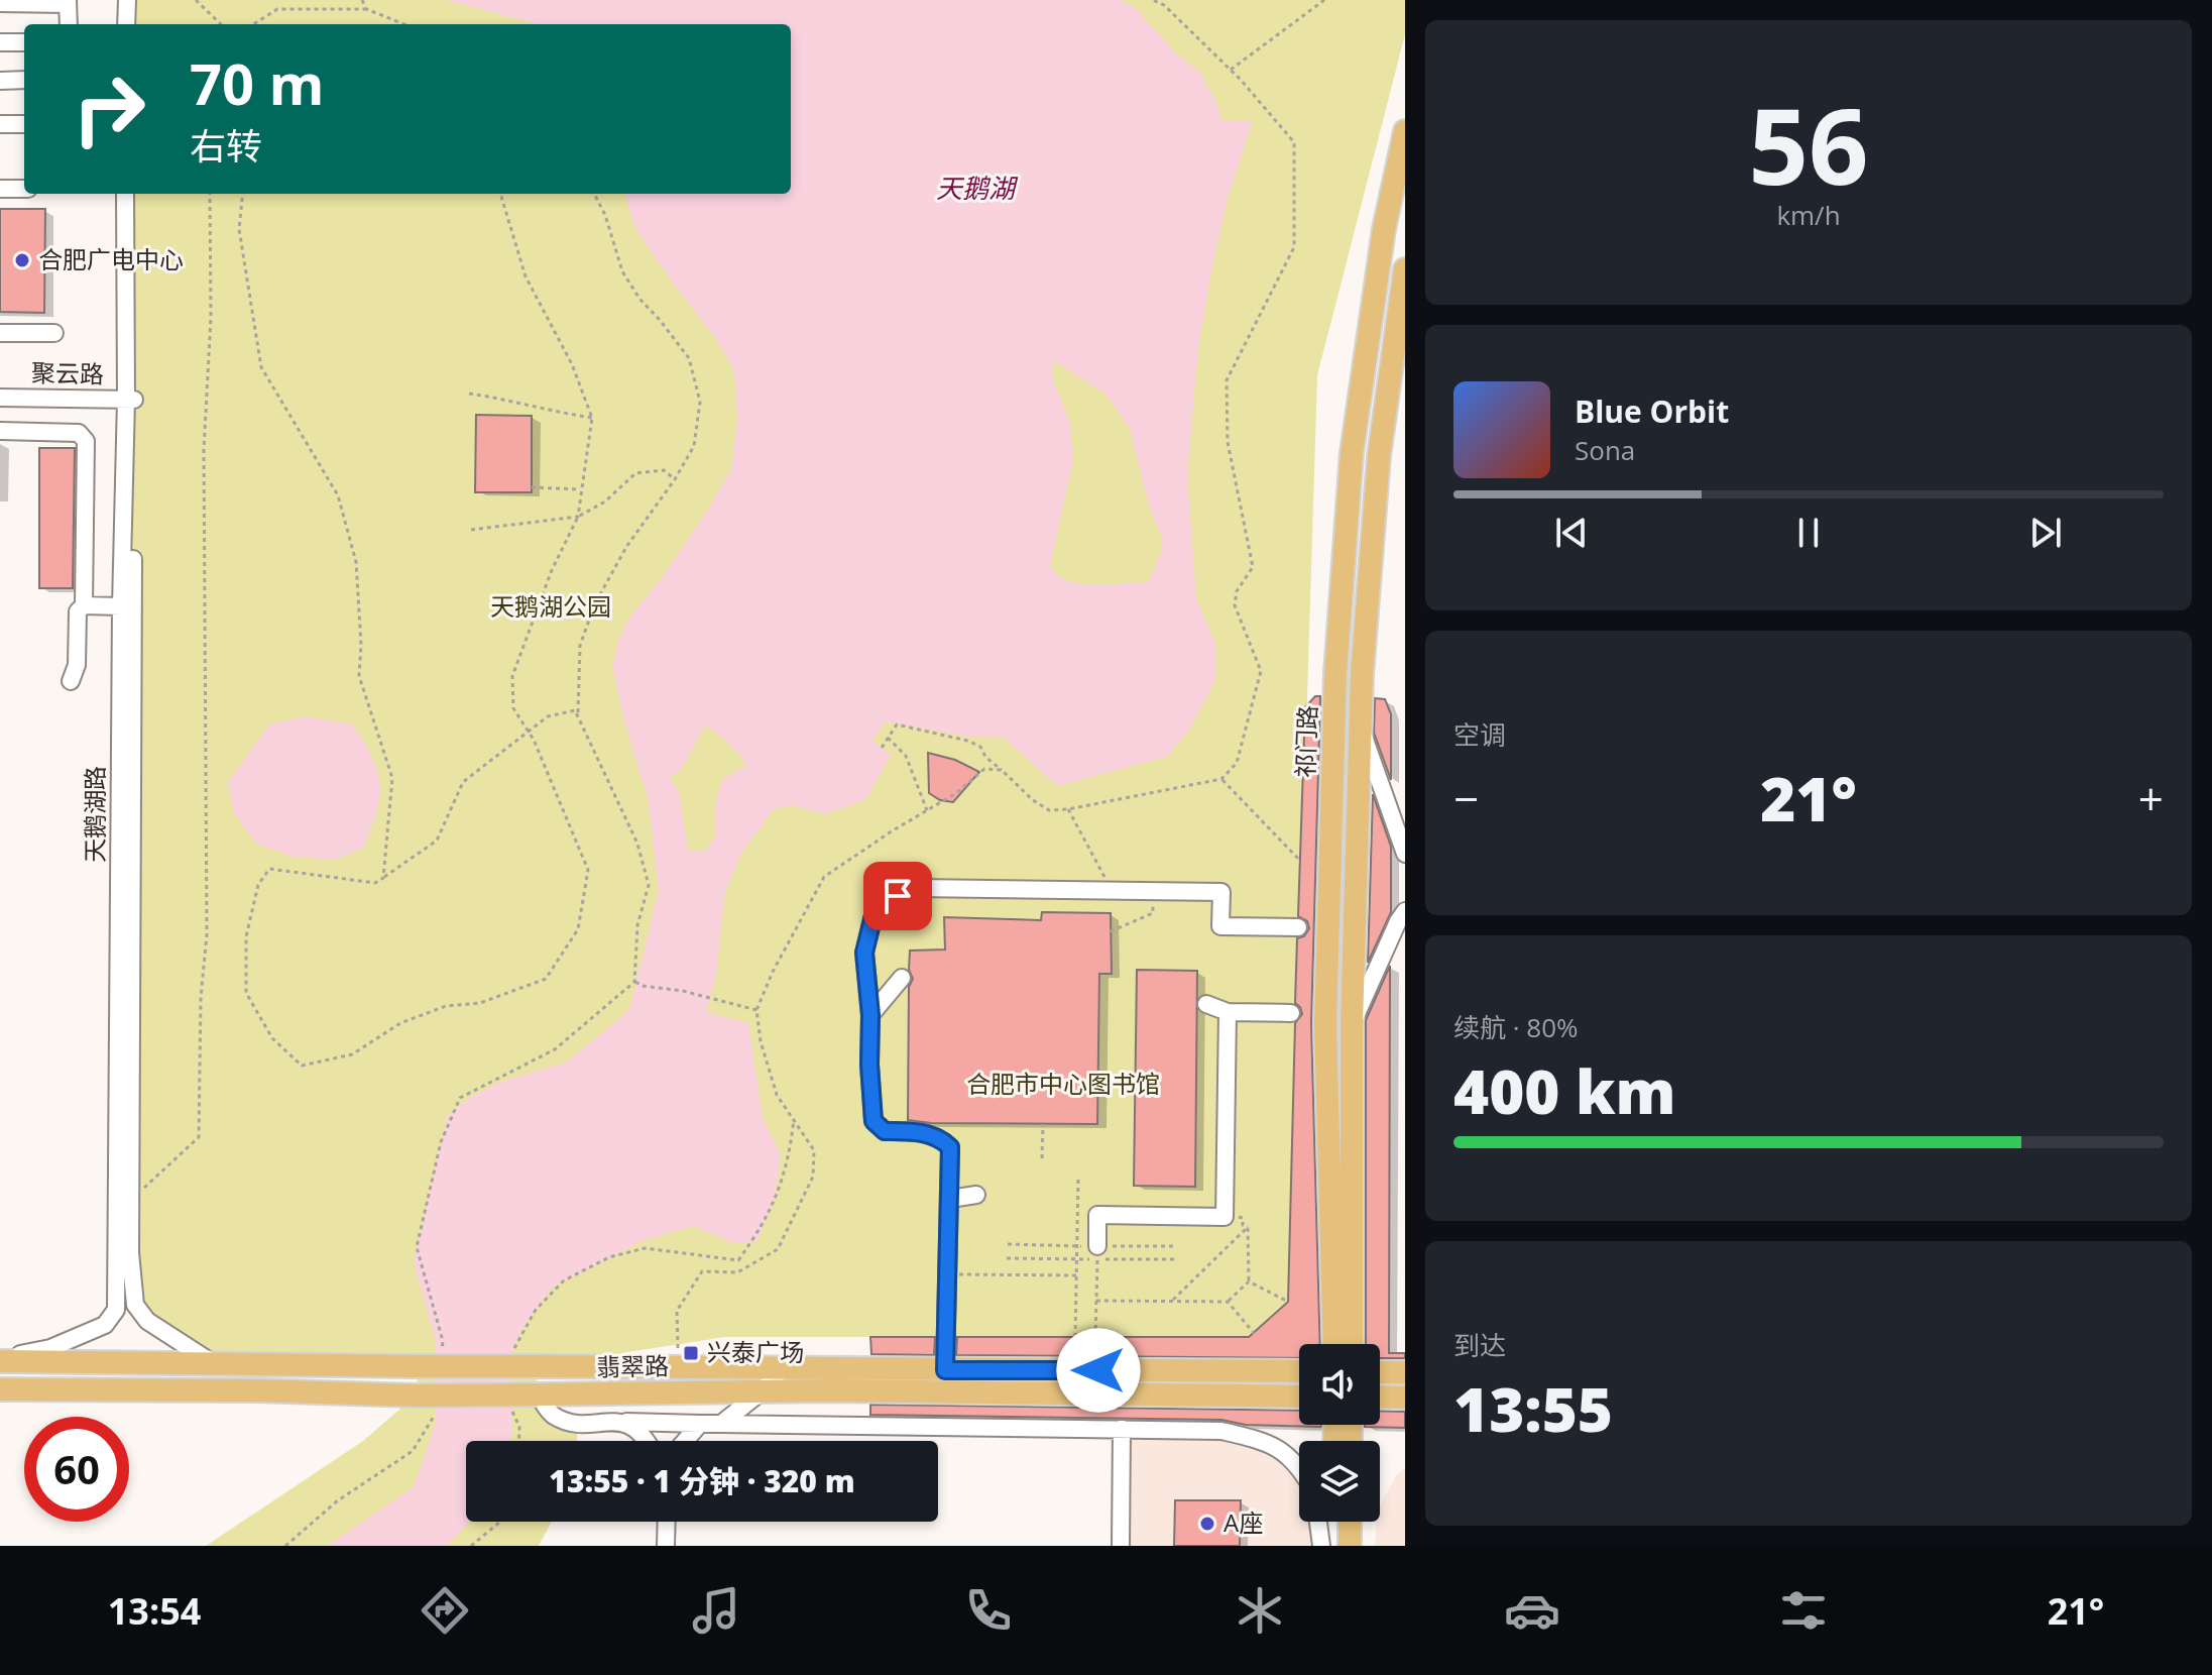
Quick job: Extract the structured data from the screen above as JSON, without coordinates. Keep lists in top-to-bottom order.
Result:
{
  "streets": {
    "main road": ["祁门路", "翡翠路"],
    "street": ["聚云路", "天鹅湖路"]
  },
  "crossings": [
    ["聚云路", "天鹅湖路"],
    ["天鹅湖路", "翡翠路"]
  ],
  "water": ["天鹅湖"],
  "parks": ["天鹅湖公园", "合肥市中心图书馆"],
  "places": {
    "other": ["合肥广电中心", "A座"],
    "transit": ["兴泰广场"]
  },
  "page": {
    "tile": [
      ["56", "km/h"],
      "空调",
      ["续航 · 80%", "400 km"],
      ["到达", "13:55"]
    ],
    "turn": ["70 m", "右转"],
    "song": ["Blue Orbit", "Sona"],
    "heat": ["−", "21°", "+"],
    "limit": "60",
    "trip": "13:55 · 1 分钟 · 320 m",
    "tabs": ["13:54", "21°"]
  }
}
